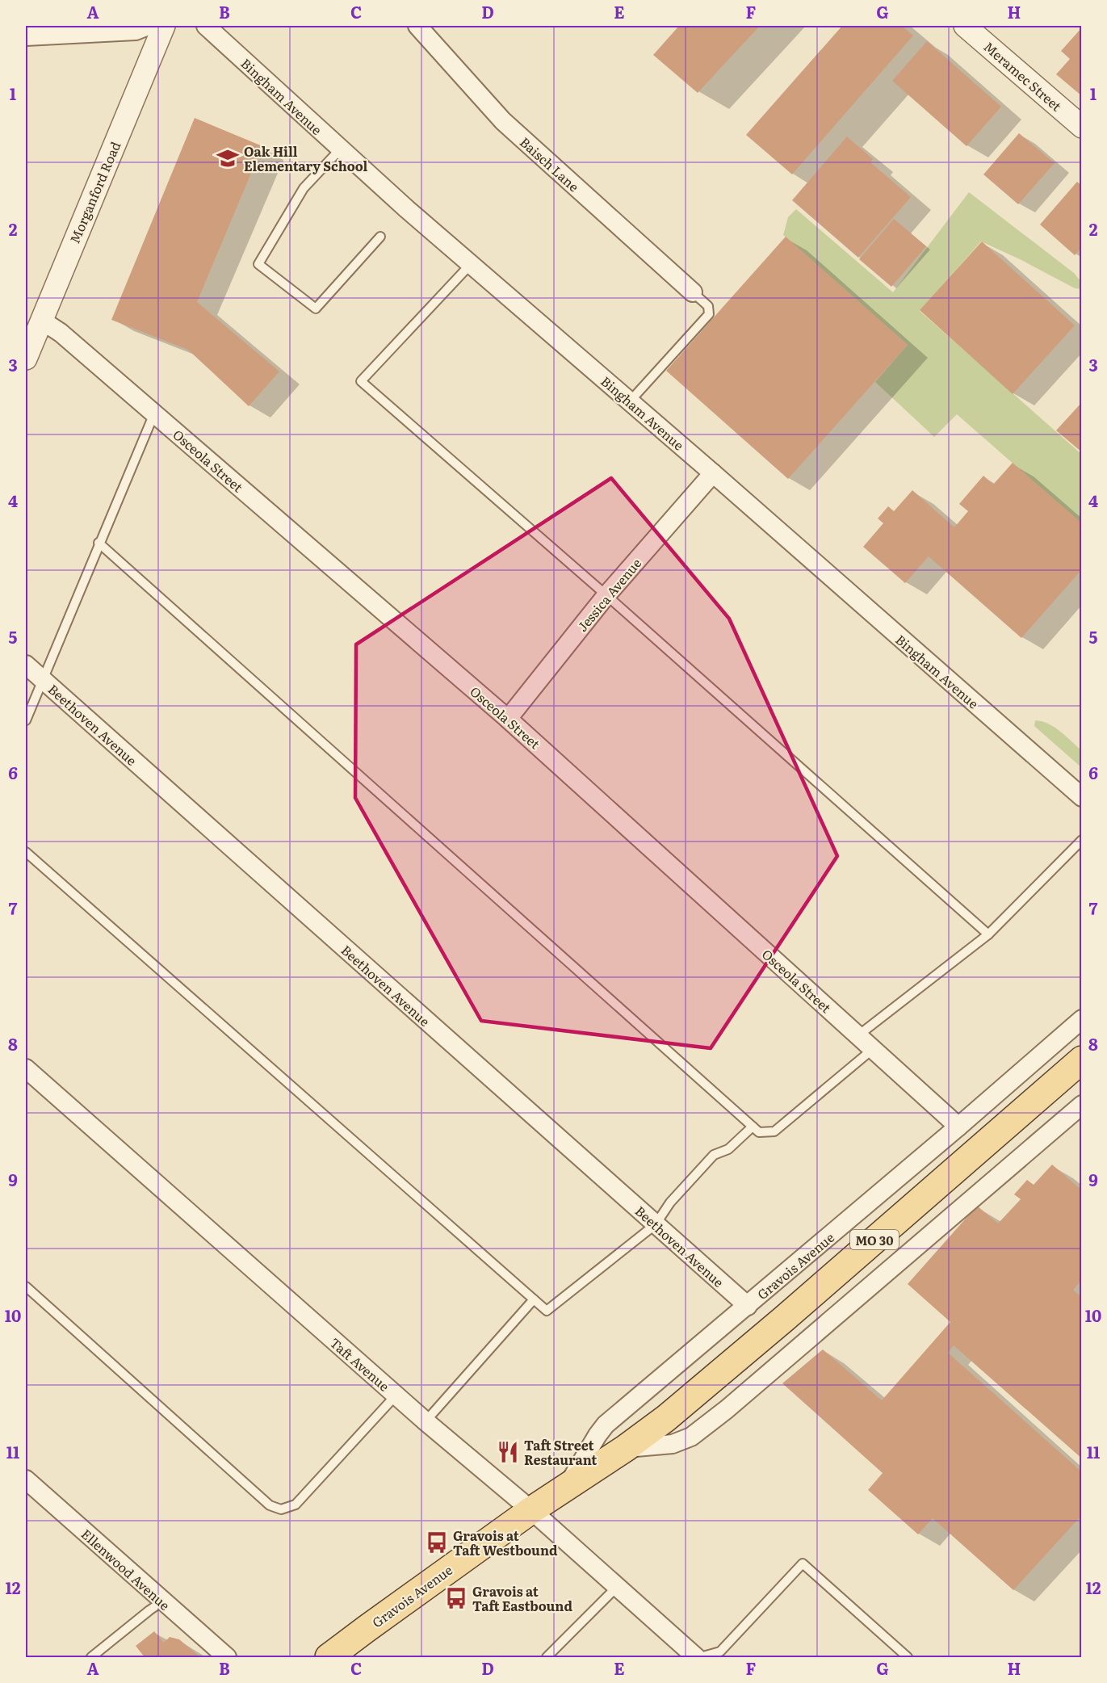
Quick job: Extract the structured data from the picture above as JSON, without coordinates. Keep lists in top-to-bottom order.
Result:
{
  "streets": {
    "main road": ["MO 30", "Gravois Avenue"],
    "street": [
      "Meramec Street",
      "Bingham Avenue",
      "Baisch Lane",
      "Morganford Road",
      "Osceola Street",
      "Jessica Avenue",
      "Beethoven Avenue",
      "Taft Avenue",
      "Ellenwood Avenue"
    ]
  },
  "crossings": [
    ["Bingham Avenue", "Jessica Avenue"],
    ["Morganford Road", "Osceola Street"],
    ["Osceola Street", "Jessica Avenue"],
    ["Osceola Street", "Gravois Avenue"],
    ["Beethoven Avenue", "Gravois Avenue"],
    ["Gravois Avenue", "Taft Avenue"]
  ],
  "places": {
    "school or university": ["Oak Hill Elementary School"],
    "restaurant": ["Taft Street Restaurant"],
    "bus stop": ["Gravois at Taft Westbound", "Gravois at Taft Eastbound"]
  },
  "grid": {
    "columns": [
      "A",
      "B",
      "C",
      "D",
      "E",
      "F",
      "G",
      "H"
    ],
    "rows": [
      "1",
      "2",
      "3",
      "4",
      "5",
      "6",
      "7",
      "8",
      "9",
      "10",
      "11",
      "12"
    ]
  }
}
